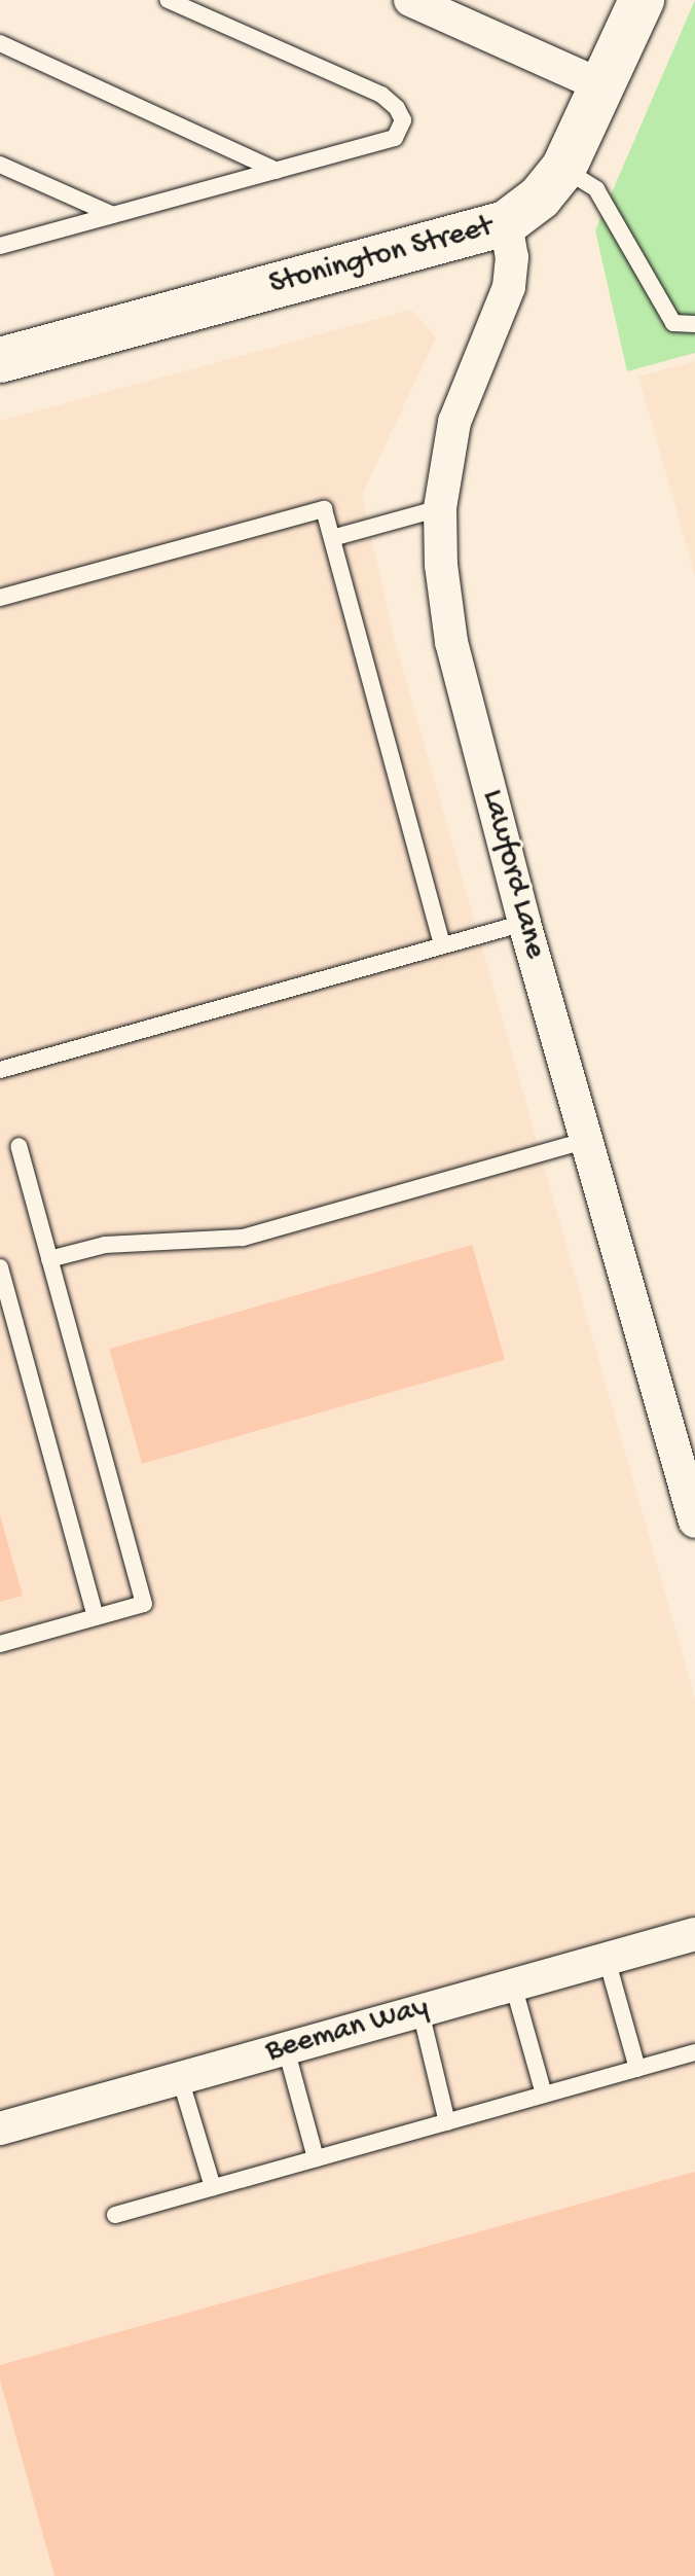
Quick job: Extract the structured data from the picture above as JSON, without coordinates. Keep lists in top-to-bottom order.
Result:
{
  "streets": {
    "street": ["Stonington Street", "Lawford Lane", "Beeman Way"]
  },
  "crossings": [
    ["Stonington Street", "Lawford Lane"]
  ]
}
